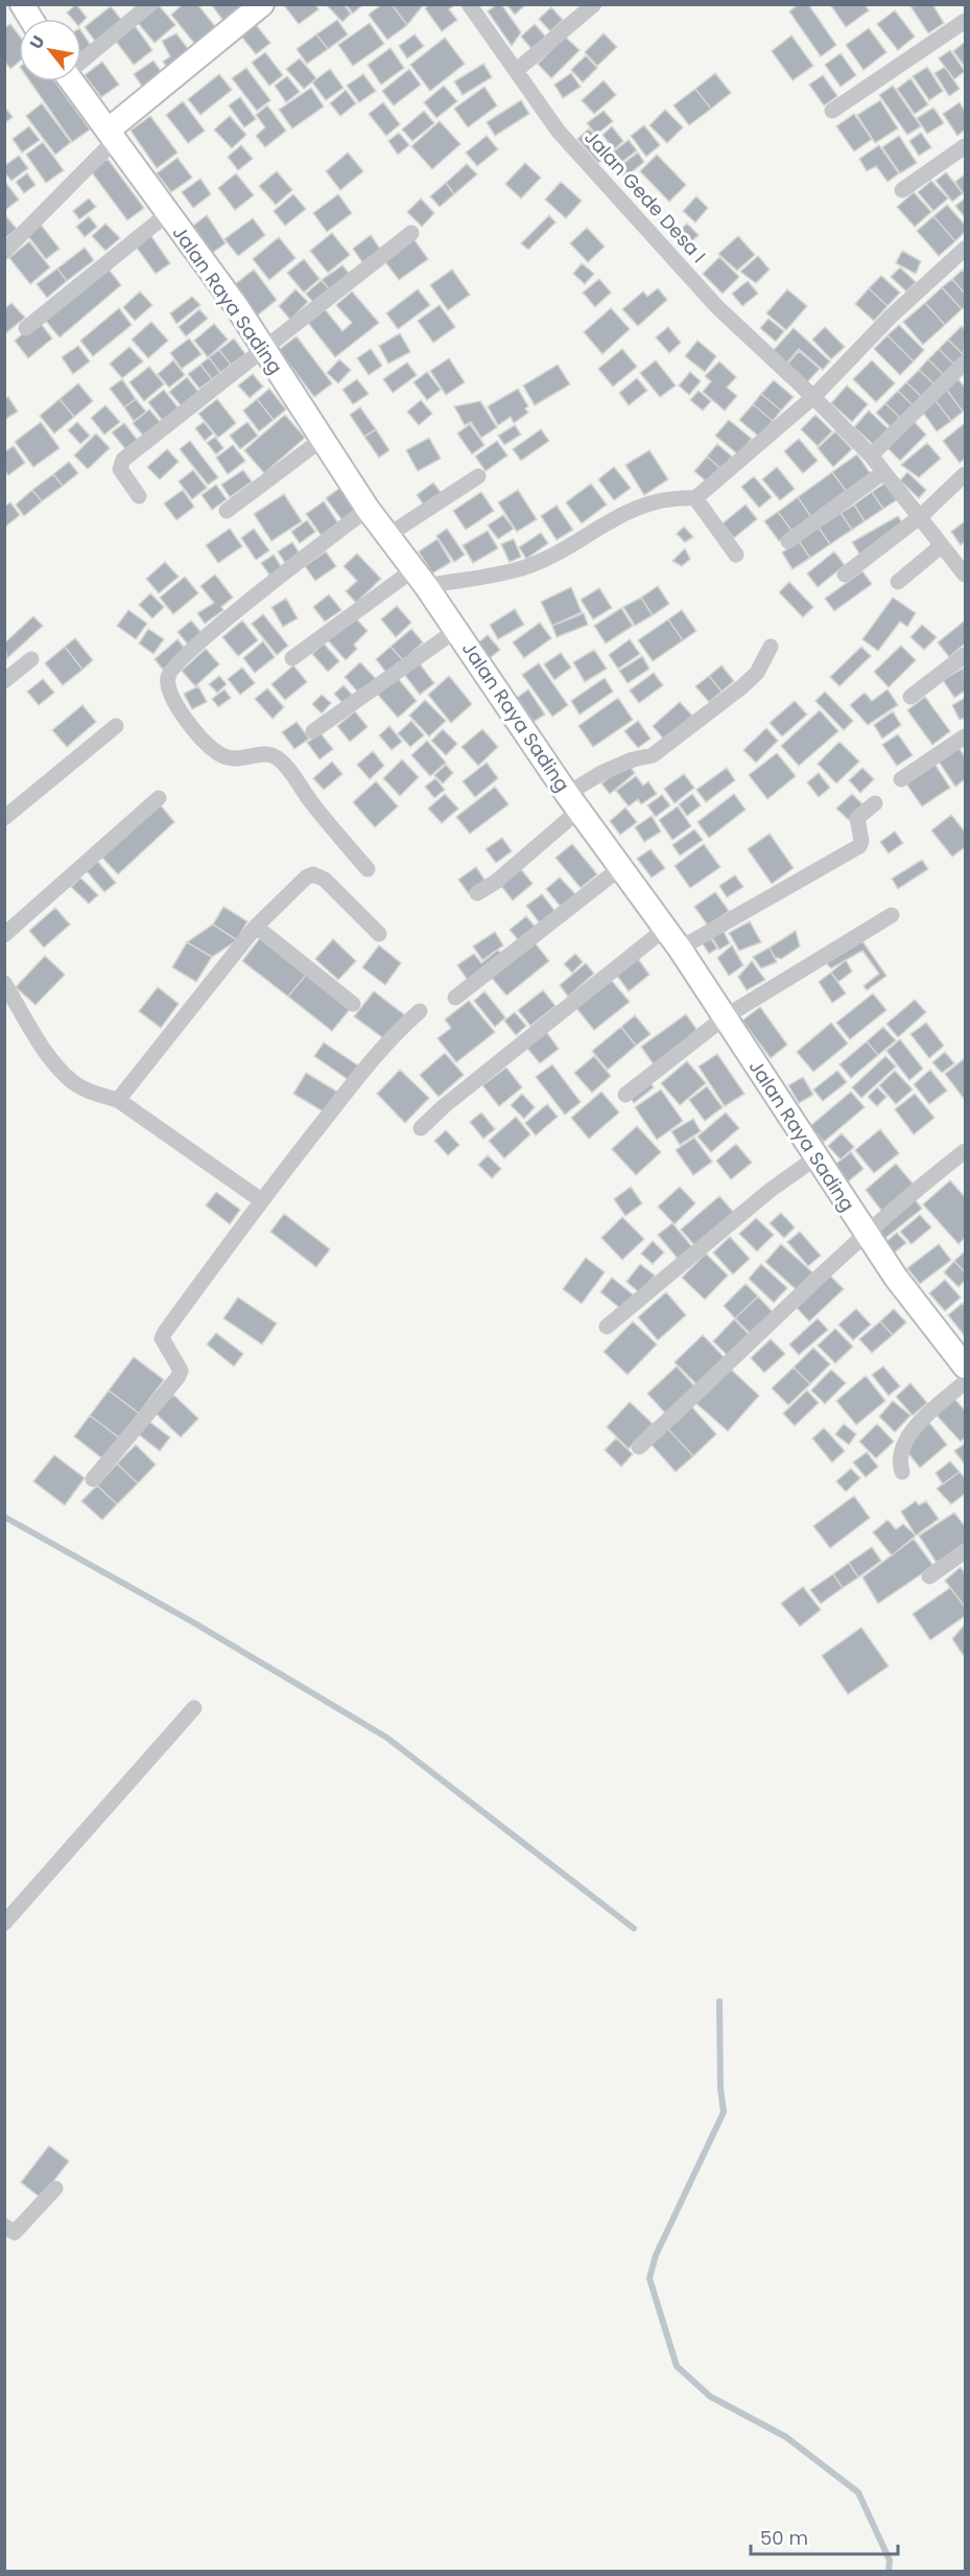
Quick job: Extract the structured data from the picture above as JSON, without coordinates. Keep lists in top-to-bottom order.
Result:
{
  "streets": {
    "street": ["Jalan Gede Desa I", "Jalan Raya Sading"]
  },
  "scale_bar": "50 m",
  "north": "top left"
}
